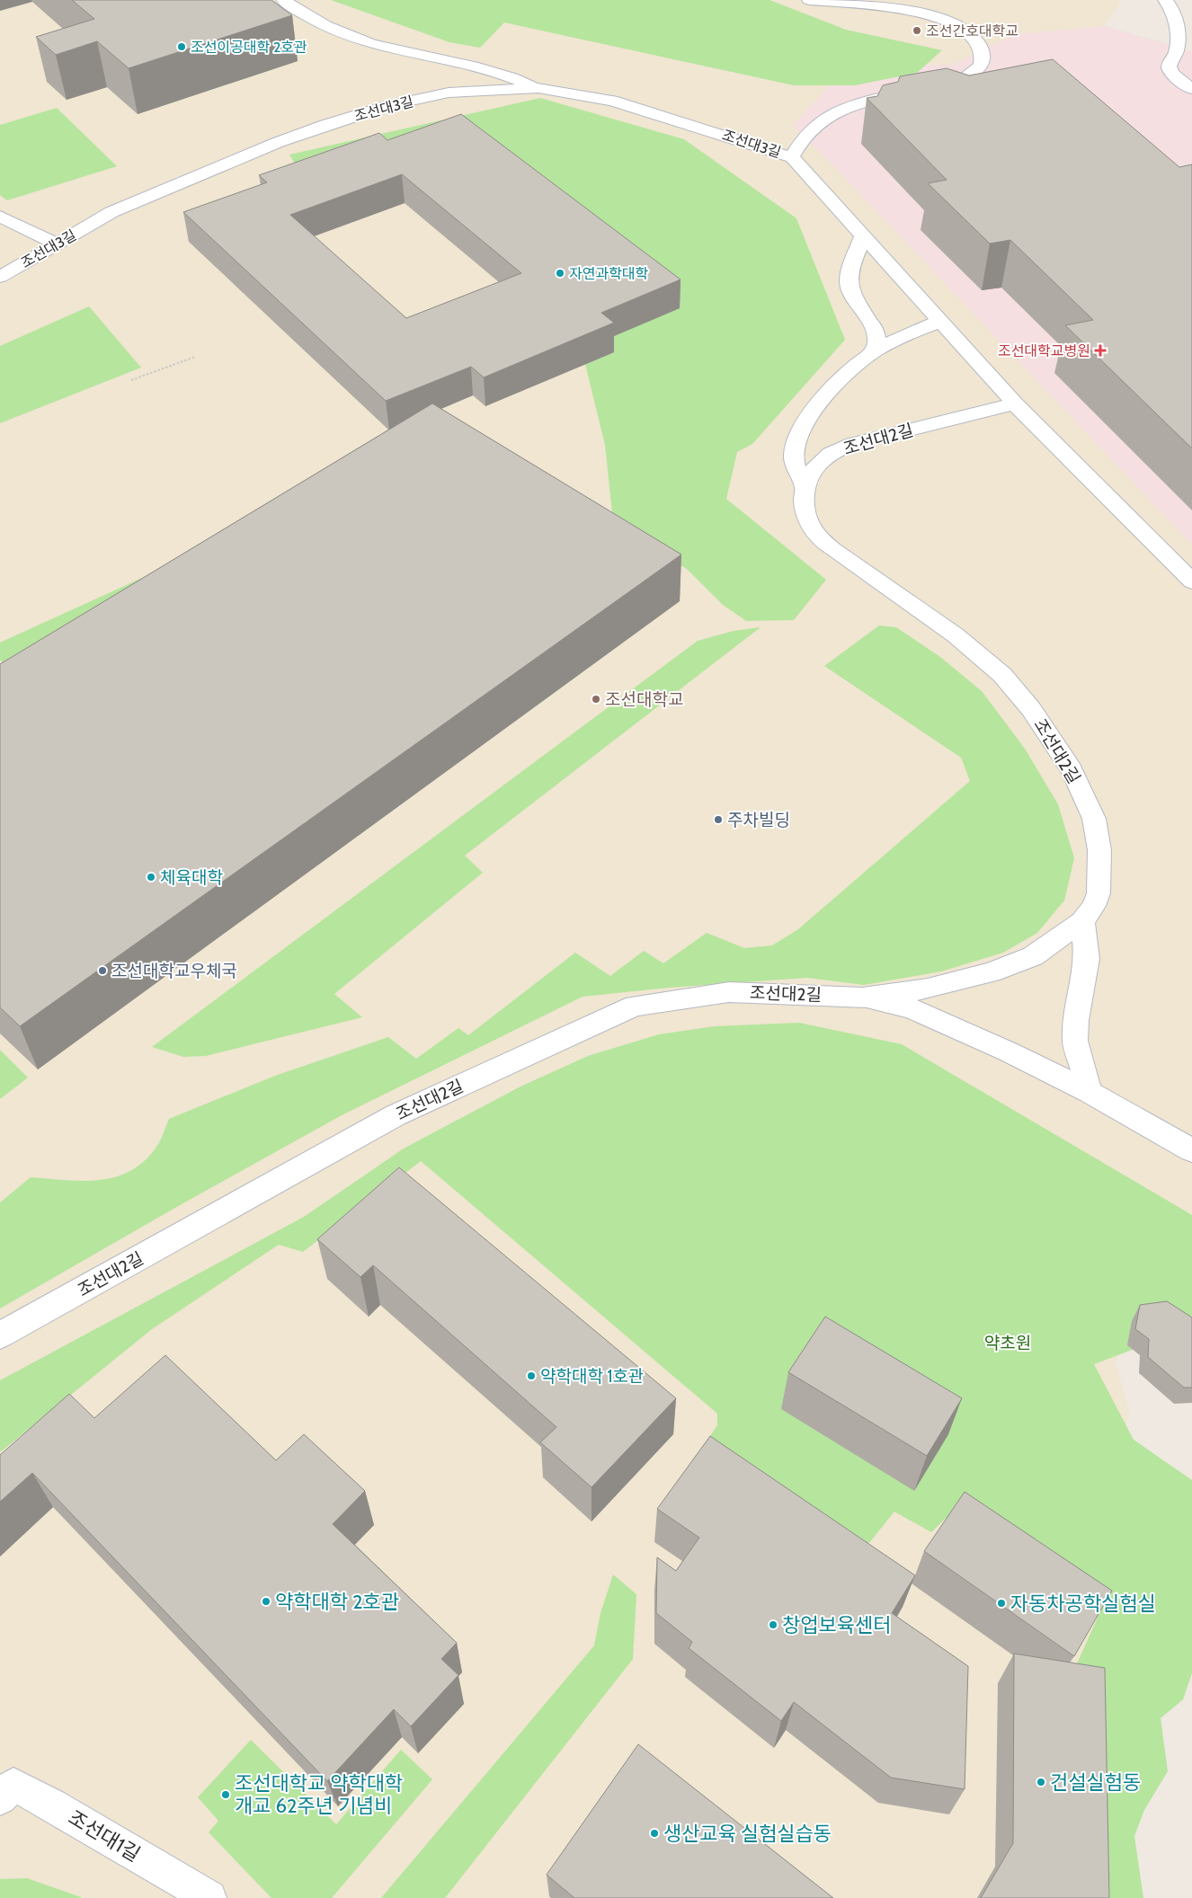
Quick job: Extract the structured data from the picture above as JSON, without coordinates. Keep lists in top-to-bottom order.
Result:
{
  "streets": {
    "street": ["조선대3길", "조선대2길", "조선대1길"]
  },
  "parks": ["약초원"],
  "places": {
    "other": [
      "조선간호대학교",
      "조선이공대학 2호관",
      "자연과학대학",
      "조선대학교",
      "주차빌딩",
      "체육대학",
      "조선대학교우체국",
      "약학대학 1호관",
      "약학대학 2호관",
      "자동차공학실험실",
      "창업보육센터",
      "건설실험동",
      "조선대학교 약학대학 개교 62주년 기념비",
      "생산교육 실험실습동"
    ],
    "health": ["조선대학교병원"]
  }
}
